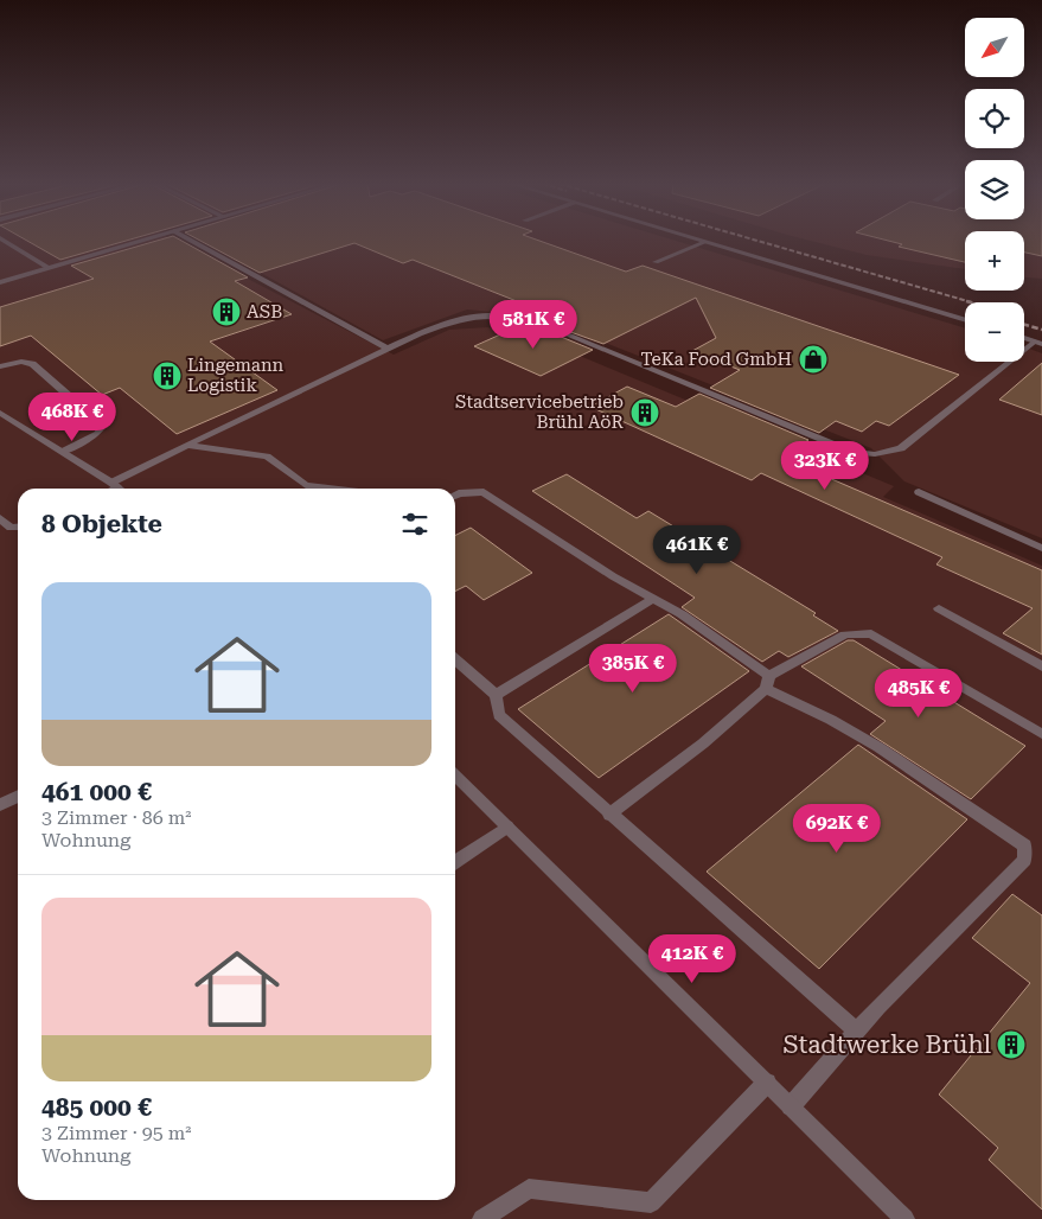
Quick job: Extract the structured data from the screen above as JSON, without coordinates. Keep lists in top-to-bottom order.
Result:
{
  "places": {
    "building": [
      "ASB",
      "Lingemann Logistik",
      "Stadtservicebetrieb Brühl AöR",
      "Stadtwerke Brühl"
    ],
    "shop": ["TeKa Food GmbH"]
  },
  "north": "bottom left",
  "page": {
    "map_buttons": ["+", "−"],
    "price": [
      "581K €",
      "468K €",
      "323K €",
      "461K €",
      "385K €",
      "485K €",
      "692K €",
      "412K €"
    ],
    "heading": "8 Objekte",
    "list": [
      {
        "name": "461 000 €",
        "note": "3 Zimmer · 86 m² · Wohnung"
      },
      {
        "name": "485 000 €",
        "note": "3 Zimmer · 95 m² · Wohnung"
      }
    ]
  }
}
